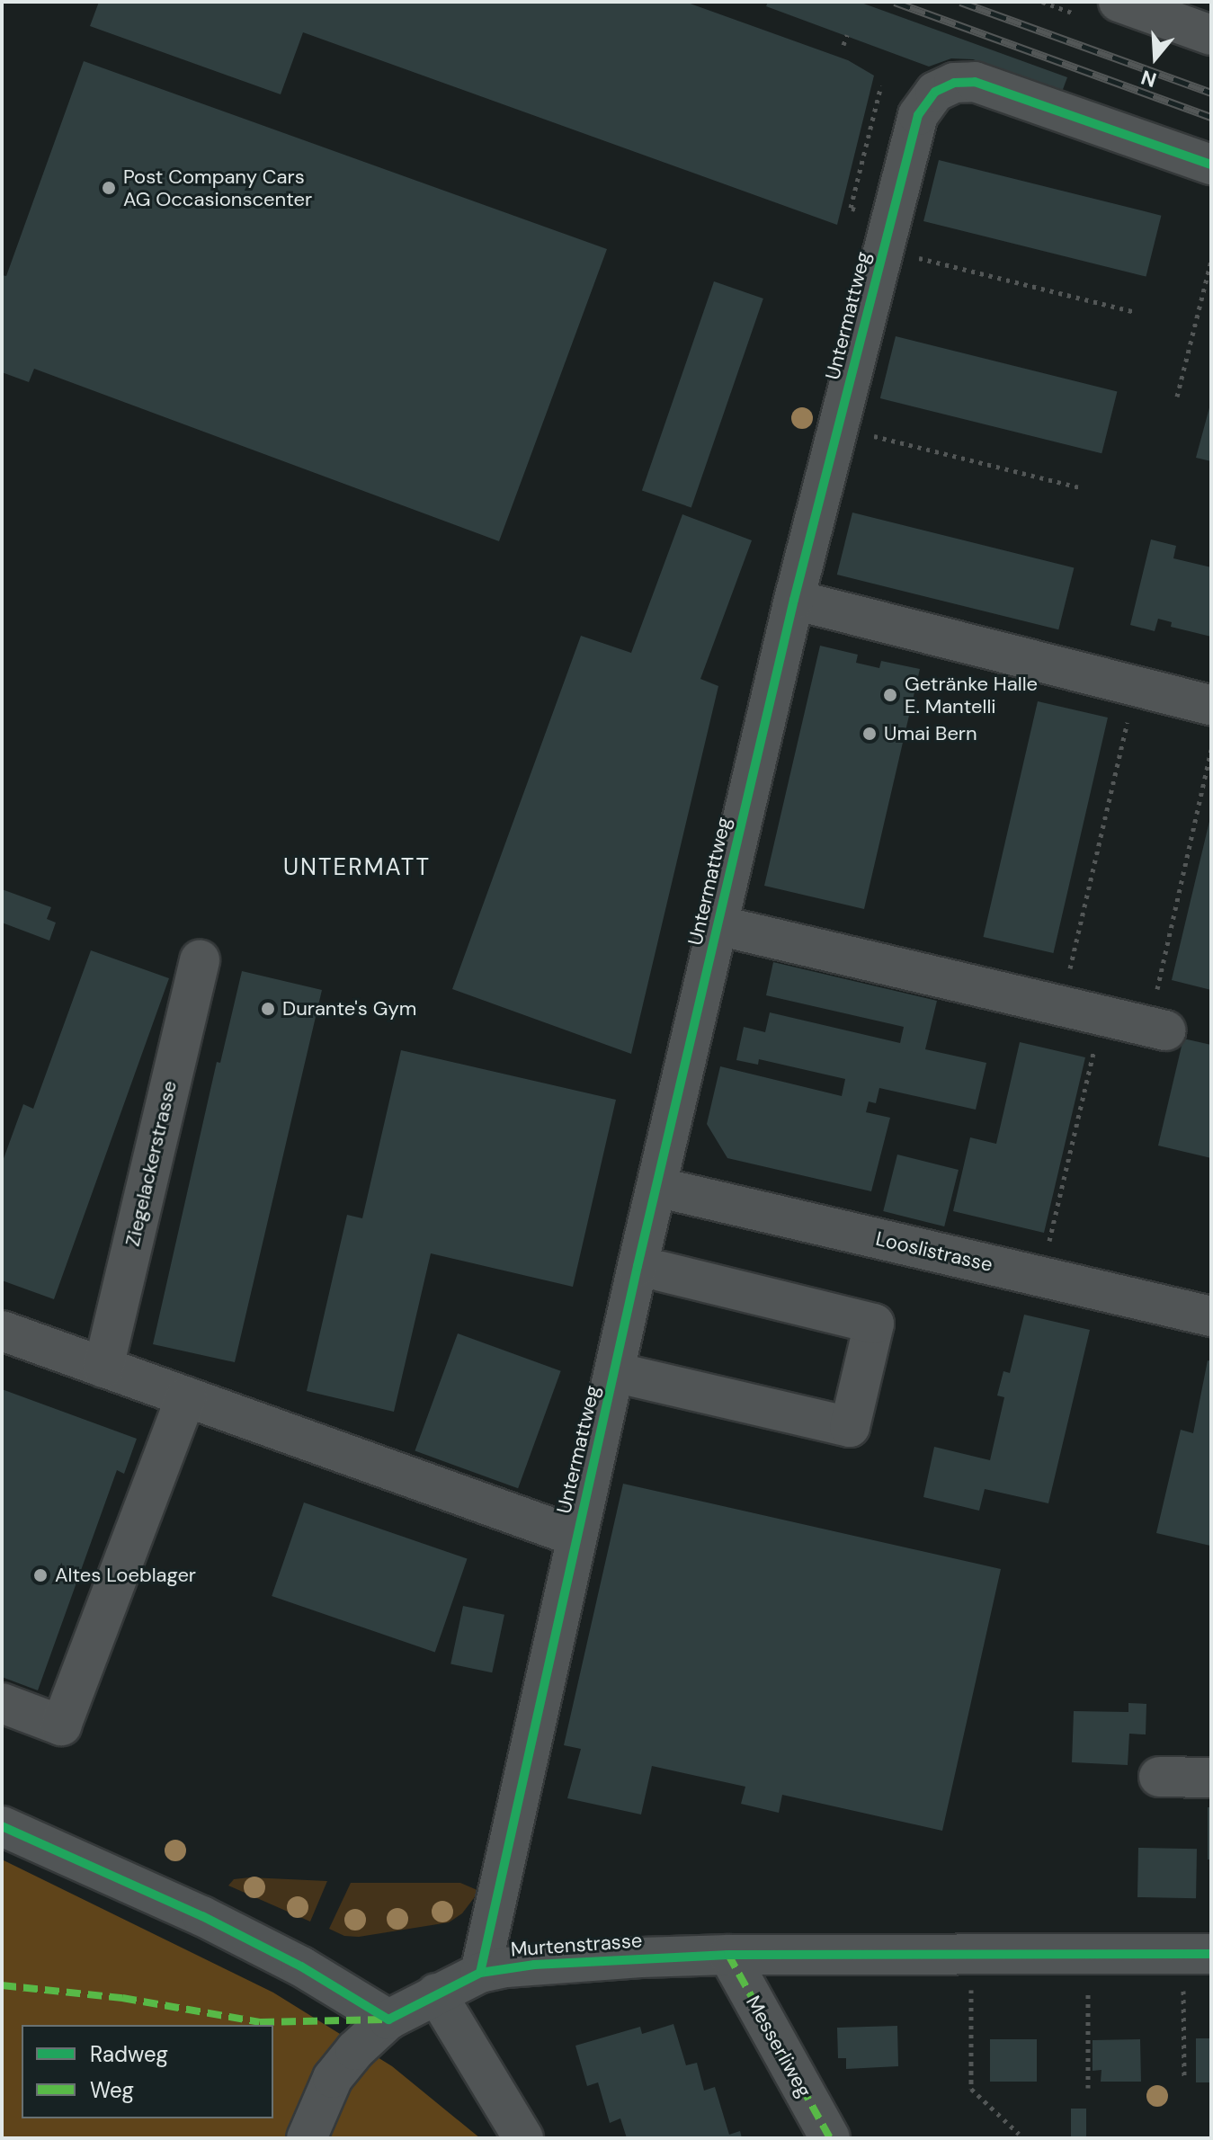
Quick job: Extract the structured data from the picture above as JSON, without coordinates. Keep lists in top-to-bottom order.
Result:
{
  "streets": {
    "street": [
      "Untermattweg",
      "Ziegelackerstrasse",
      "Looslistrasse",
      "Murtenstrasse",
      "Messerliweg"
    ]
  },
  "crossings": [
    ["Untermattweg", "Looslistrasse"],
    ["Untermattweg", "Murtenstrasse"],
    ["Murtenstrasse", "Messerliweg"]
  ],
  "districts": ["UNTERMATT"],
  "places": [
    "Post Company Cars AG Occasionscenter",
    "Getränke Halle E. Mantelli",
    "Umai Bern",
    "Durante's Gym",
    "Altes Loeblager"
  ],
  "legend": ["Radweg", "Weg"],
  "north": "bottom"
}
